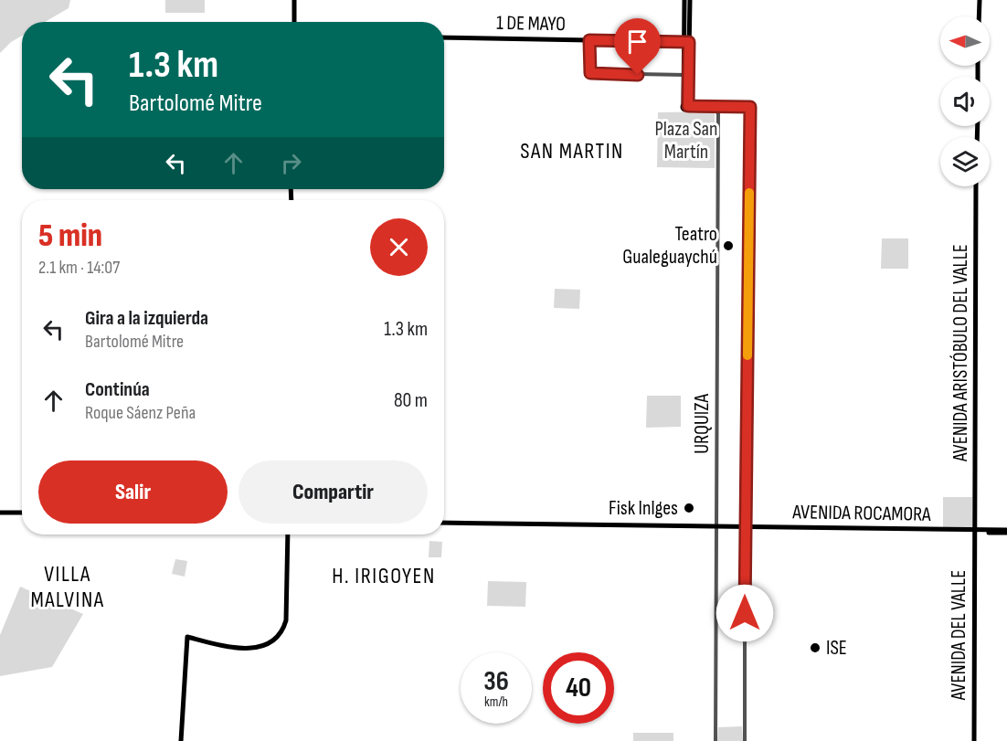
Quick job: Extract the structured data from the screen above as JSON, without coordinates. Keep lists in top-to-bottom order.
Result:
{
  "streets": {
    "main road": [
      "1 DE MAYO",
      "AVENIDA ARISTÓBULO DEL VALLE",
      "AVENIDA ROCAMORA",
      "AVENIDA DEL VALLE"
    ],
    "street": ["URQUIZA"]
  },
  "crossings": [
    ["AVENIDA ARISTÓBULO DEL VALLE", "AVENIDA ROCAMORA"],
    ["AVENIDA ARISTÓBULO DEL VALLE", "AVENIDA DEL VALLE"],
    ["URQUIZA", "AVENIDA ROCAMORA"],
    ["AVENIDA ROCAMORA", "AVENIDA DEL VALLE"]
  ],
  "districts": ["SAN MARTIN", "VILLA MALVINA", "H. IRIGOYEN"],
  "parks": ["Plaza San Martín"],
  "places": ["Teatro Gualeguaychú", "Fisk Inlges", "ISE"],
  "north": "left",
  "page": {
    "turn": ["1.3 km", "Bartolomé Mitre"],
    "heading": ["5 min", "2.1 km · 14:07"],
    "list": [
      {
        "name": "Gira a la izquierda",
        "note": "Bartolomé Mitre",
        "value": "1.3 km"
      },
      {
        "name": "Continúa",
        "note": "Roque Sáenz Peña",
        "value": "80 m"
      }
    ],
    "buttons": ["Salir", "Compartir"],
    "speed": "36 km/h",
    "limit": "40"
  }
}
